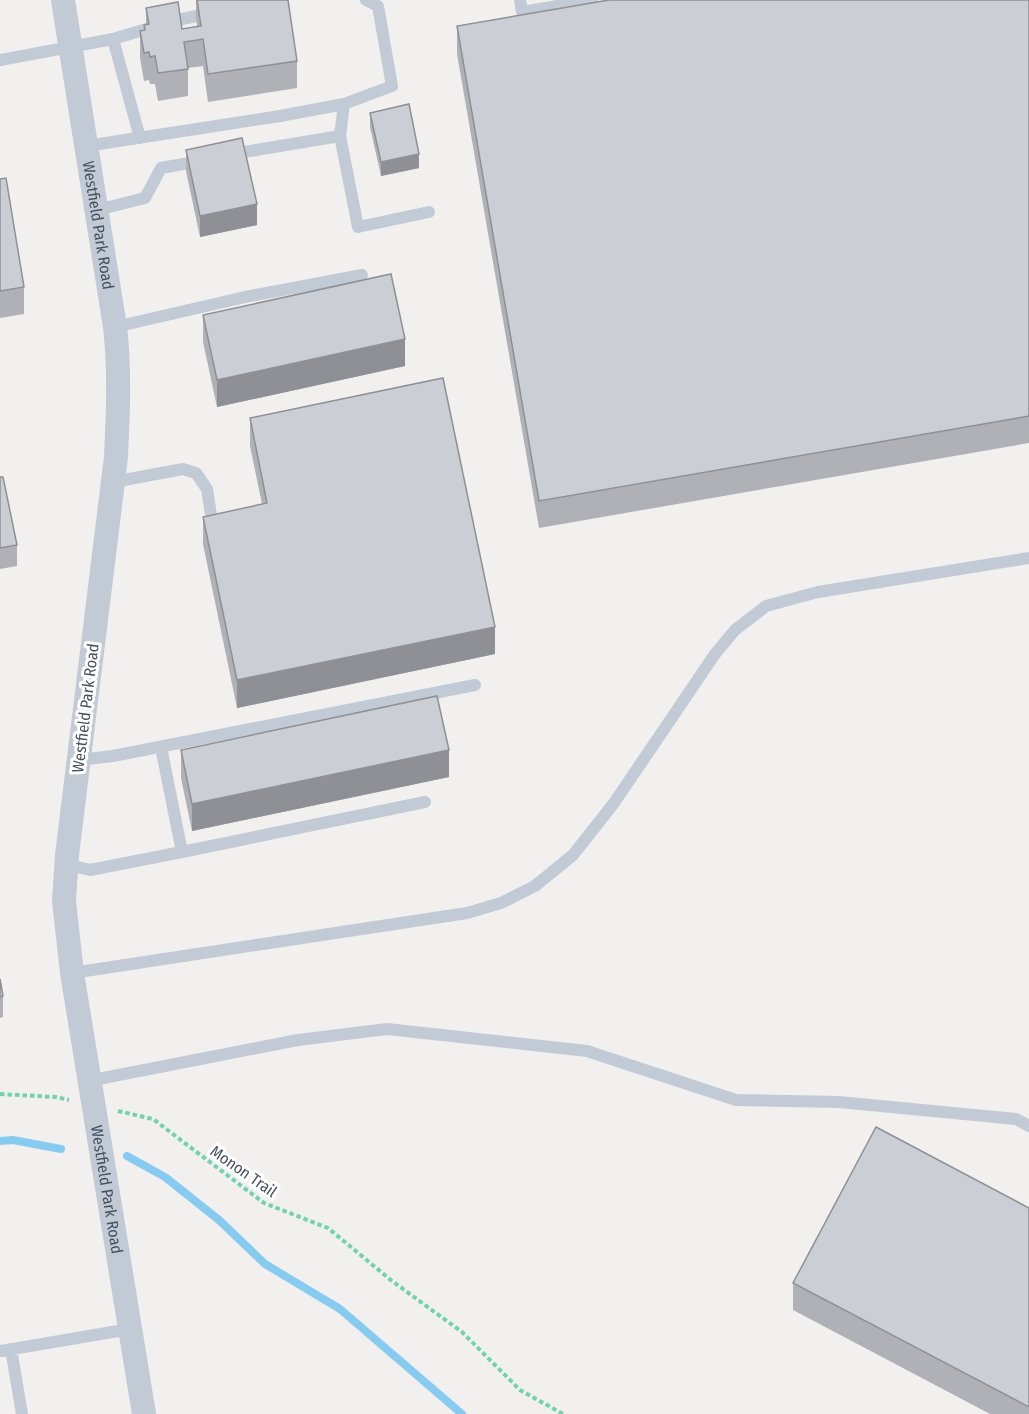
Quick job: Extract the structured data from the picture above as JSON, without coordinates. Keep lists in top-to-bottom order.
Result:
{
  "streets": {
    "street": ["Westfield Park Road"],
    "path": ["Monon Trail"]
  },
  "crossings": [
    ["Westfield Park Road", "Monon Trail"]
  ]
}
